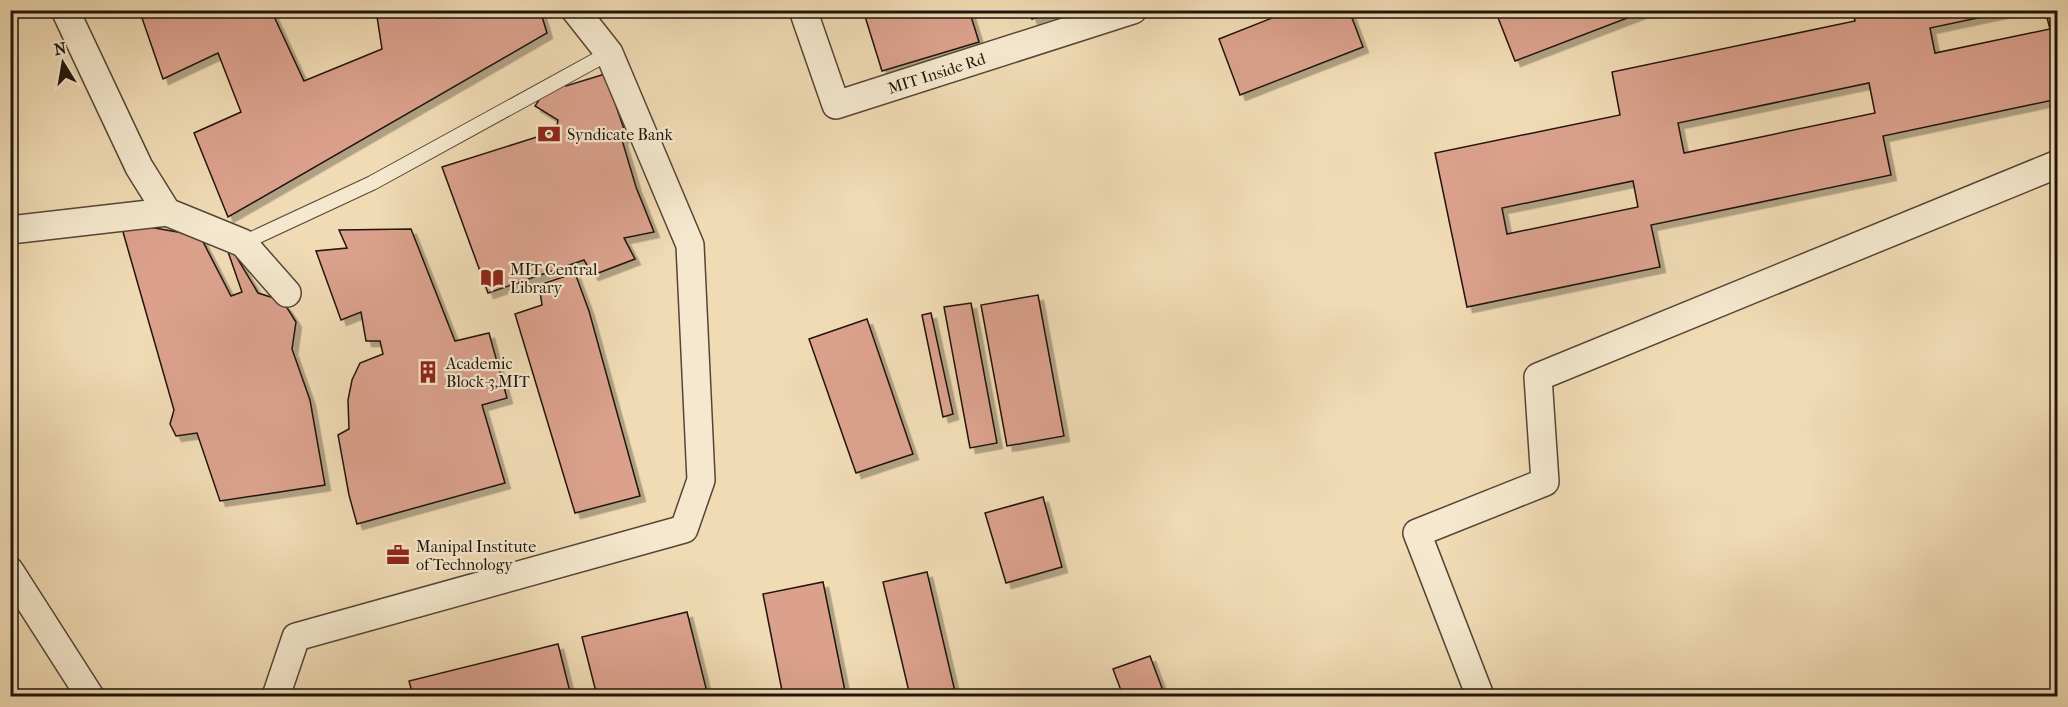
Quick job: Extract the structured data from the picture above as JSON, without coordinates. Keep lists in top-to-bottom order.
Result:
{
  "streets": {
    "street": ["MIT Inside Rd"]
  },
  "places": {
    "bank": ["Syndicate Bank"],
    "library": ["MIT Central Library"],
    "building": ["Academic Block-3,MIT"],
    "office": ["Manipal Institute of Technology"]
  },
  "north": "top"
}
